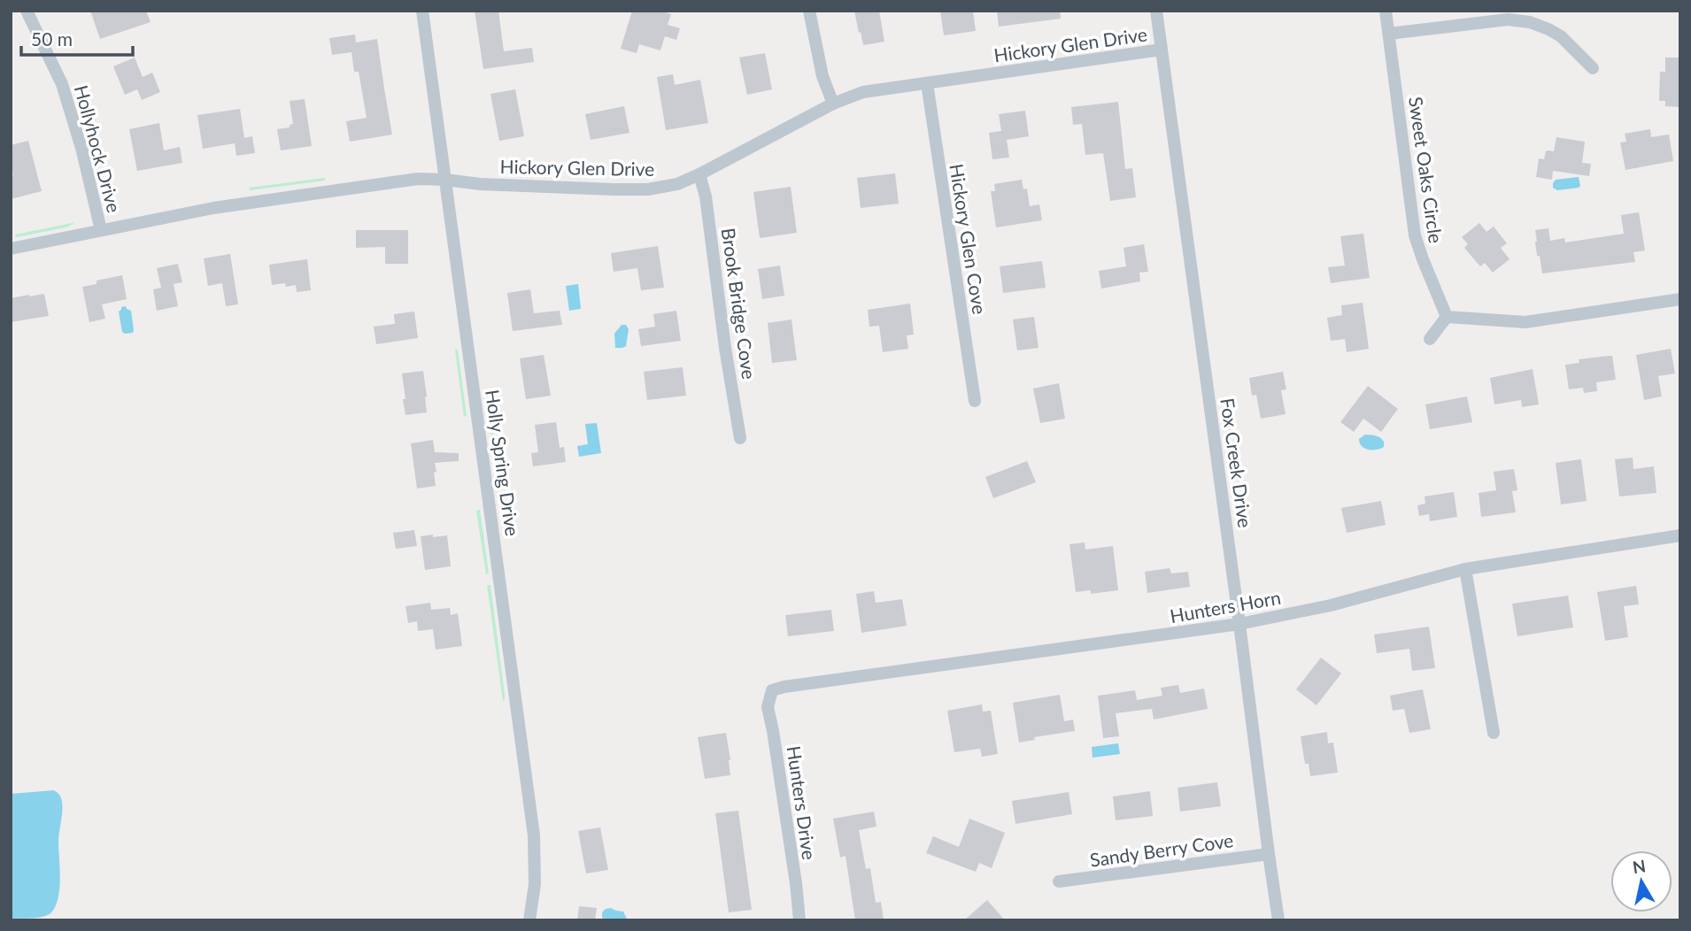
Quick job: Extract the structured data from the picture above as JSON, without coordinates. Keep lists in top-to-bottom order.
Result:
{
  "streets": {
    "street": [
      "Hickory Glen Drive",
      "Hollyhock Drive",
      "Sweet Oaks Circle",
      "Hickory Glen Cove",
      "Brook Bridge Cove",
      "Holly Spring Drive",
      "Fox Creek Drive",
      "Hunters Horn",
      "Hunters Drive",
      "Sandy Berry Cove"
    ]
  },
  "crossings": [
    ["Hickory Glen Drive", "Hollyhock Drive"],
    ["Hickory Glen Drive", "Hickory Glen Cove"],
    ["Hickory Glen Drive", "Brook Bridge Cove"],
    ["Hickory Glen Drive", "Holly Spring Drive"],
    ["Hickory Glen Drive", "Fox Creek Drive"],
    ["Fox Creek Drive", "Hunters Horn"],
    ["Fox Creek Drive", "Sandy Berry Cove"],
    ["Hunters Horn", "Hunters Drive"]
  ],
  "scale_bar": "50 m",
  "north": "top"
}
